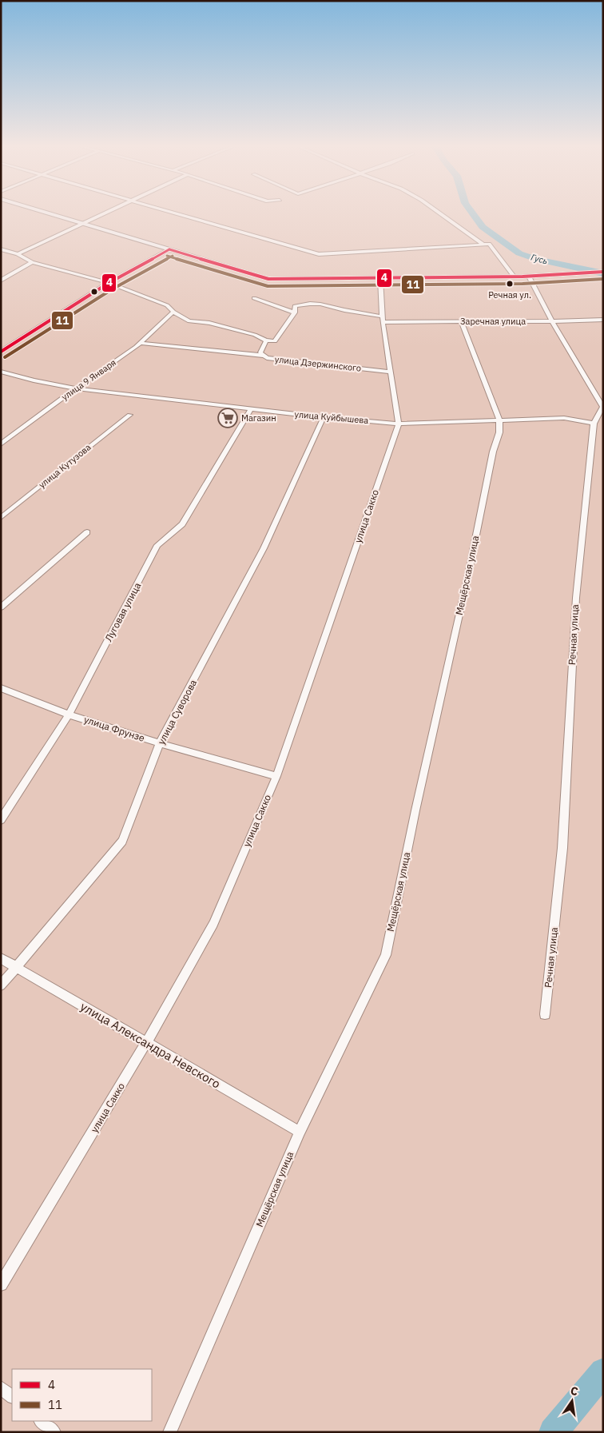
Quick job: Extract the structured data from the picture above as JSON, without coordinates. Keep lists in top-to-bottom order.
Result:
{
  "streets": {
    "street": [
      "Заречная улица",
      "улица Дзержинского",
      "улица 9 Января",
      "улица Куйбышева",
      "улица Кутузова",
      "улица Сакко",
      "Мещёрская улица",
      "Луговая улица",
      "Речная улица",
      "улица Суворова",
      "улица Фрунзе",
      "улица Александра Невского"
    ]
  },
  "crossings": [
    ["Заречная улица", "улица Сакко"],
    ["Заречная улица", "Мещёрская улица"],
    ["Заречная улица", "Речная улица"],
    ["улица Дзержинского", "улица Сакко"],
    ["улица 9 Января", "улица Куйбышева"],
    ["улица Куйбышева", "улица Сакко"],
    ["улица Куйбышева", "Мещёрская улица"],
    ["улица Куйбышева", "Луговая улица"],
    ["улица Куйбышева", "Речная улица"],
    ["улица Куйбышева", "улица Суворова"],
    ["улица Сакко", "улица Фрунзе"],
    ["улица Сакко", "улица Александра Невского"],
    ["Мещёрская улица", "улица Александра Невского"],
    ["Луговая улица", "улица Фрунзе"],
    ["улица Суворова", "улица Фрунзе"],
    ["улица Суворова", "улица Александра Невского"]
  ],
  "water": ["Гусь"],
  "places": {
    "other": ["Речная ул."],
    "supermarket": ["Магазин"]
  },
  "lines": ["transit line 4", "transit line 11"],
  "legend": ["4", "11"],
  "north": "top"
}
